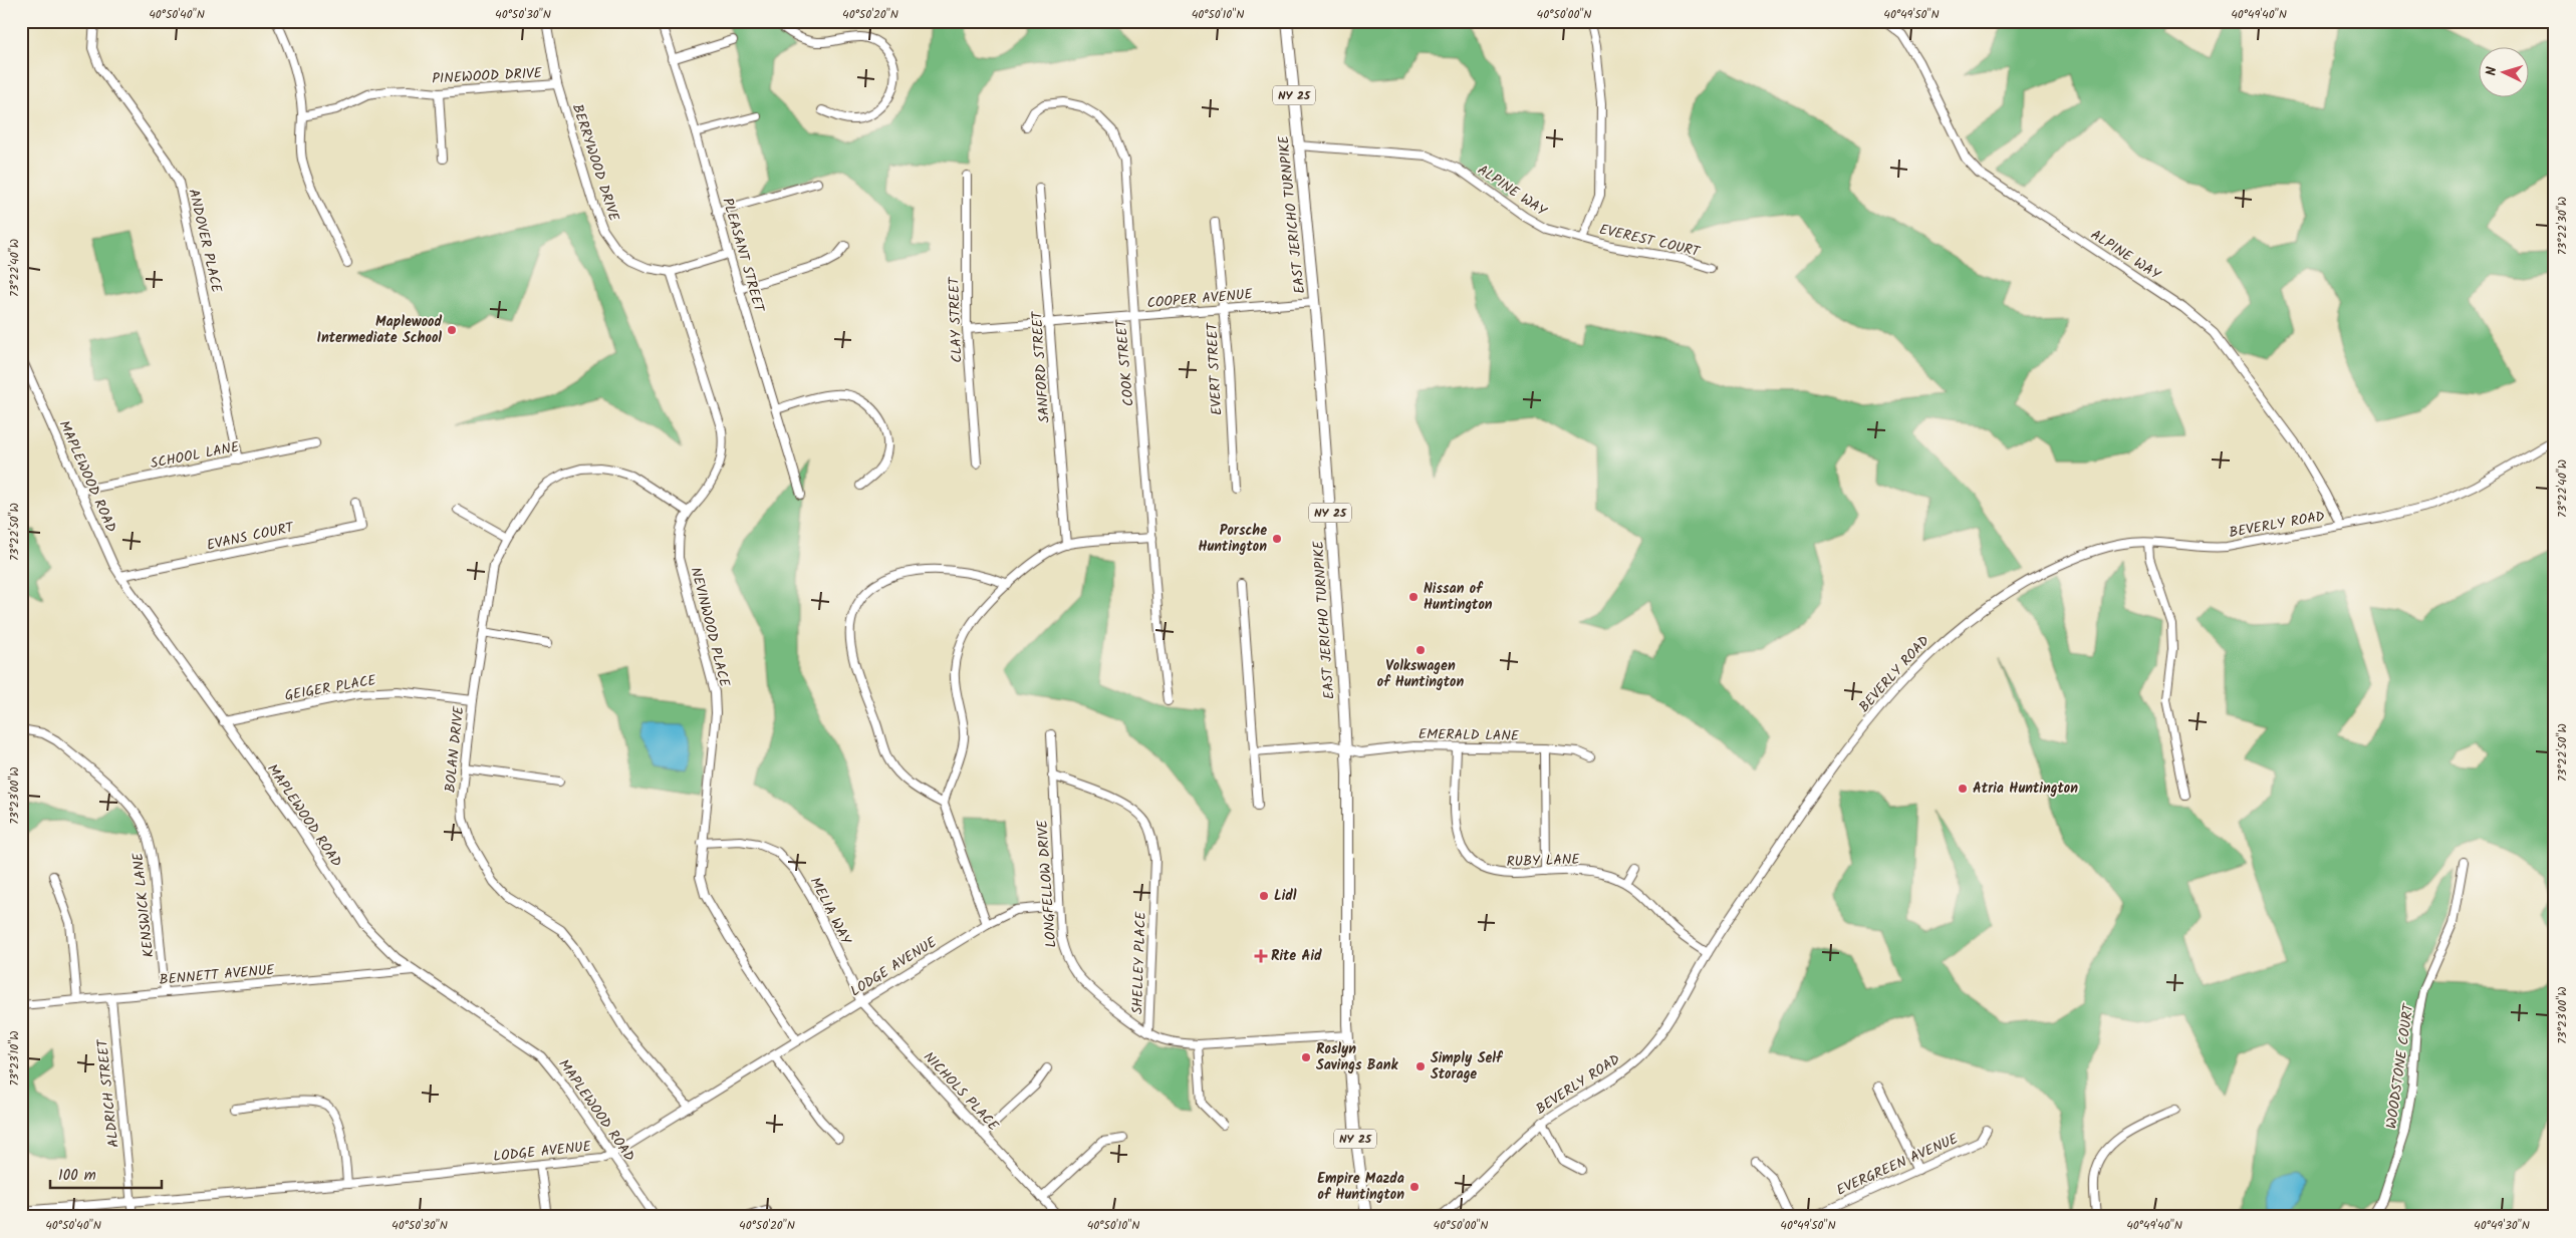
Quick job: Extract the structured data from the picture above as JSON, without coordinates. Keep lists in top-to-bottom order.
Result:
{
  "streets": {
    "main road": ["NY 25", "EAST JERICHO TURNPIKE"],
    "street": [
      "PINEWOOD DRIVE",
      "BERRYWOOD DRIVE",
      "ALPINE WAY",
      "ANDOVER PLACE",
      "EVEREST COURT",
      "PLEASANT STREET",
      "COOPER AVENUE",
      "CLAY STREET",
      "COOK STREET",
      "SANFORD STREET",
      "EVERT STREET",
      "SCHOOL LANE",
      "MAPLEWOOD ROAD",
      "BEVERLY ROAD",
      "EVANS COURT",
      "NEVINWOOD PLACE",
      "GEIGER PLACE",
      "EMERALD LANE",
      "BOLAN DRIVE",
      "RUBY LANE",
      "LONGFELLOW DRIVE",
      "KENSWICK LANE",
      "MELIA WAY",
      "SHELLEY PLACE",
      "LODGE AVENUE",
      "BENNETT AVENUE",
      "WOODSTONE COURT",
      "NICHOLS PLACE",
      "ALDRICH STREET",
      "EVERGREEN AVENUE"
    ]
  },
  "crossings": [
    ["PINEWOOD DRIVE", "BERRYWOOD DRIVE"],
    ["BERRYWOOD DRIVE", "PLEASANT STREET"],
    ["BERRYWOOD DRIVE", "NEVINWOOD PLACE"],
    ["ALPINE WAY", "EAST JERICHO TURNPIKE"],
    ["ALPINE WAY", "EVEREST COURT"],
    ["ALPINE WAY", "BEVERLY ROAD"],
    ["EAST JERICHO TURNPIKE", "COOPER AVENUE"],
    ["EAST JERICHO TURNPIKE", "EMERALD LANE"],
    ["EAST JERICHO TURNPIKE", "LONGFELLOW DRIVE"],
    ["ANDOVER PLACE", "SCHOOL LANE"],
    ["COOPER AVENUE", "CLAY STREET"],
    ["COOPER AVENUE", "COOK STREET"],
    ["COOPER AVENUE", "SANFORD STREET"],
    ["COOPER AVENUE", "EVERT STREET"],
    ["SCHOOL LANE", "MAPLEWOOD ROAD"],
    ["MAPLEWOOD ROAD", "EVANS COURT"],
    ["MAPLEWOOD ROAD", "GEIGER PLACE"],
    ["MAPLEWOOD ROAD", "LODGE AVENUE"],
    ["MAPLEWOOD ROAD", "BENNETT AVENUE"],
    ["BEVERLY ROAD", "RUBY LANE"],
    ["NEVINWOOD PLACE", "BOLAN DRIVE"],
    ["NEVINWOOD PLACE", "MELIA WAY"],
    ["NEVINWOOD PLACE", "LODGE AVENUE"],
    ["GEIGER PLACE", "BOLAN DRIVE"],
    ["EMERALD LANE", "RUBY LANE"],
    ["BOLAN DRIVE", "LODGE AVENUE"],
    ["LONGFELLOW DRIVE", "SHELLEY PLACE"],
    ["LONGFELLOW DRIVE", "LODGE AVENUE"],
    ["KENSWICK LANE", "BENNETT AVENUE"],
    ["MELIA WAY", "LODGE AVENUE"],
    ["MELIA WAY", "NICHOLS PLACE"],
    ["LODGE AVENUE", "NICHOLS PLACE"],
    ["LODGE AVENUE", "ALDRICH STREET"],
    ["BENNETT AVENUE", "ALDRICH STREET"]
  ],
  "places": {
    "other": [
      "Maplewood Intermediate School",
      "Porsche Huntington",
      "Nissan of Huntington",
      "Volkswagen of Huntington",
      "Atria Huntington",
      "Lidl",
      "Roslyn Savings Bank",
      "Simply Self Storage",
      "Empire Mazda of Huntington"
    ],
    "health": ["Rite Aid"]
  },
  "scale_bar": "100 m",
  "north": "left",
  "coordinates": [
    "40°50'40\"N",
    "40°50'30\"N",
    "40°50'20\"N",
    "40°50'10\"N",
    "40°50'00\"N",
    "40°49'50\"N",
    "40°49'40\"N",
    "73°22'30\"W",
    "73°22'40\"W",
    "73°22'50\"W",
    "73°23'00\"W",
    "73°23'10\"W",
    "40°49'30\"N"
  ]
}
